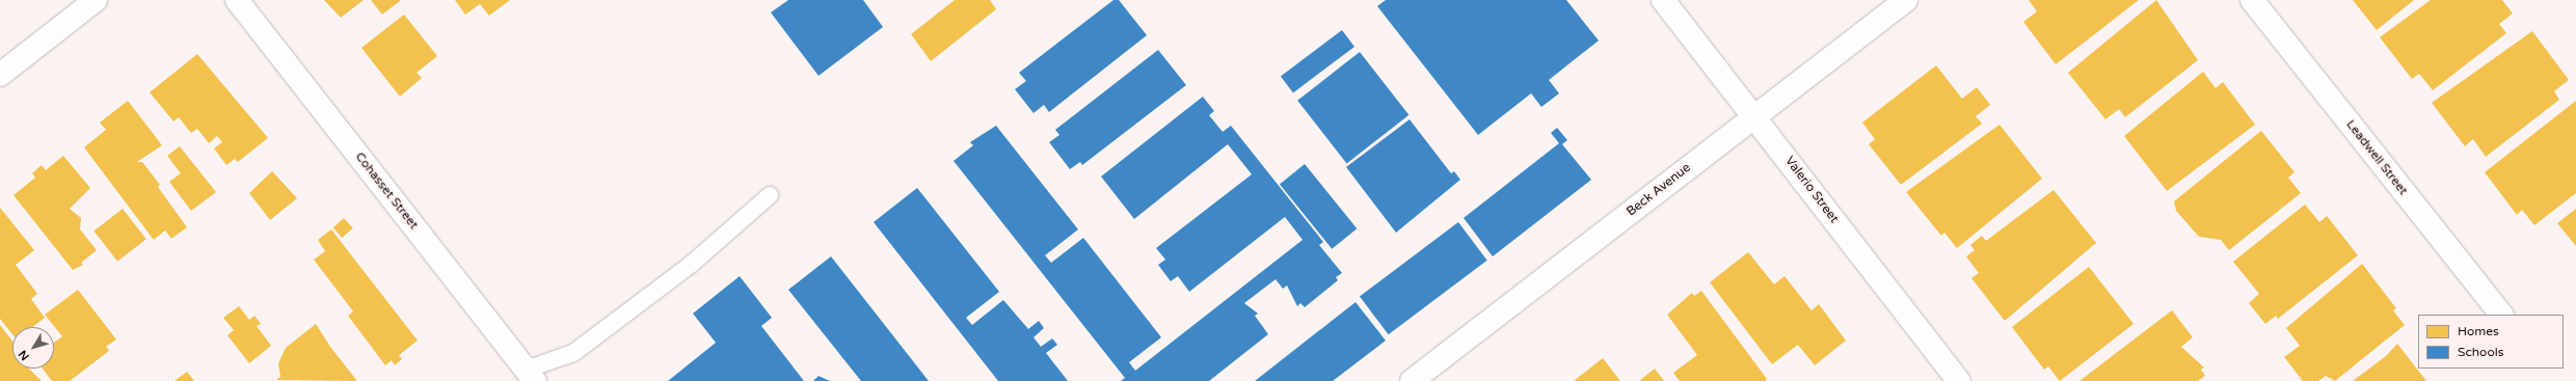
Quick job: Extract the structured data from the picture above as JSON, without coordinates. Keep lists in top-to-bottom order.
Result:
{
  "streets": {
    "street": [
      "Leadwell Street",
      "Beck Avenue",
      "Valerio Street",
      "Cohasset Street"
    ]
  },
  "crossings": [
    ["Beck Avenue", "Valerio Street"]
  ],
  "legend": ["Homes", "Schools"],
  "north": "bottom left"
}
